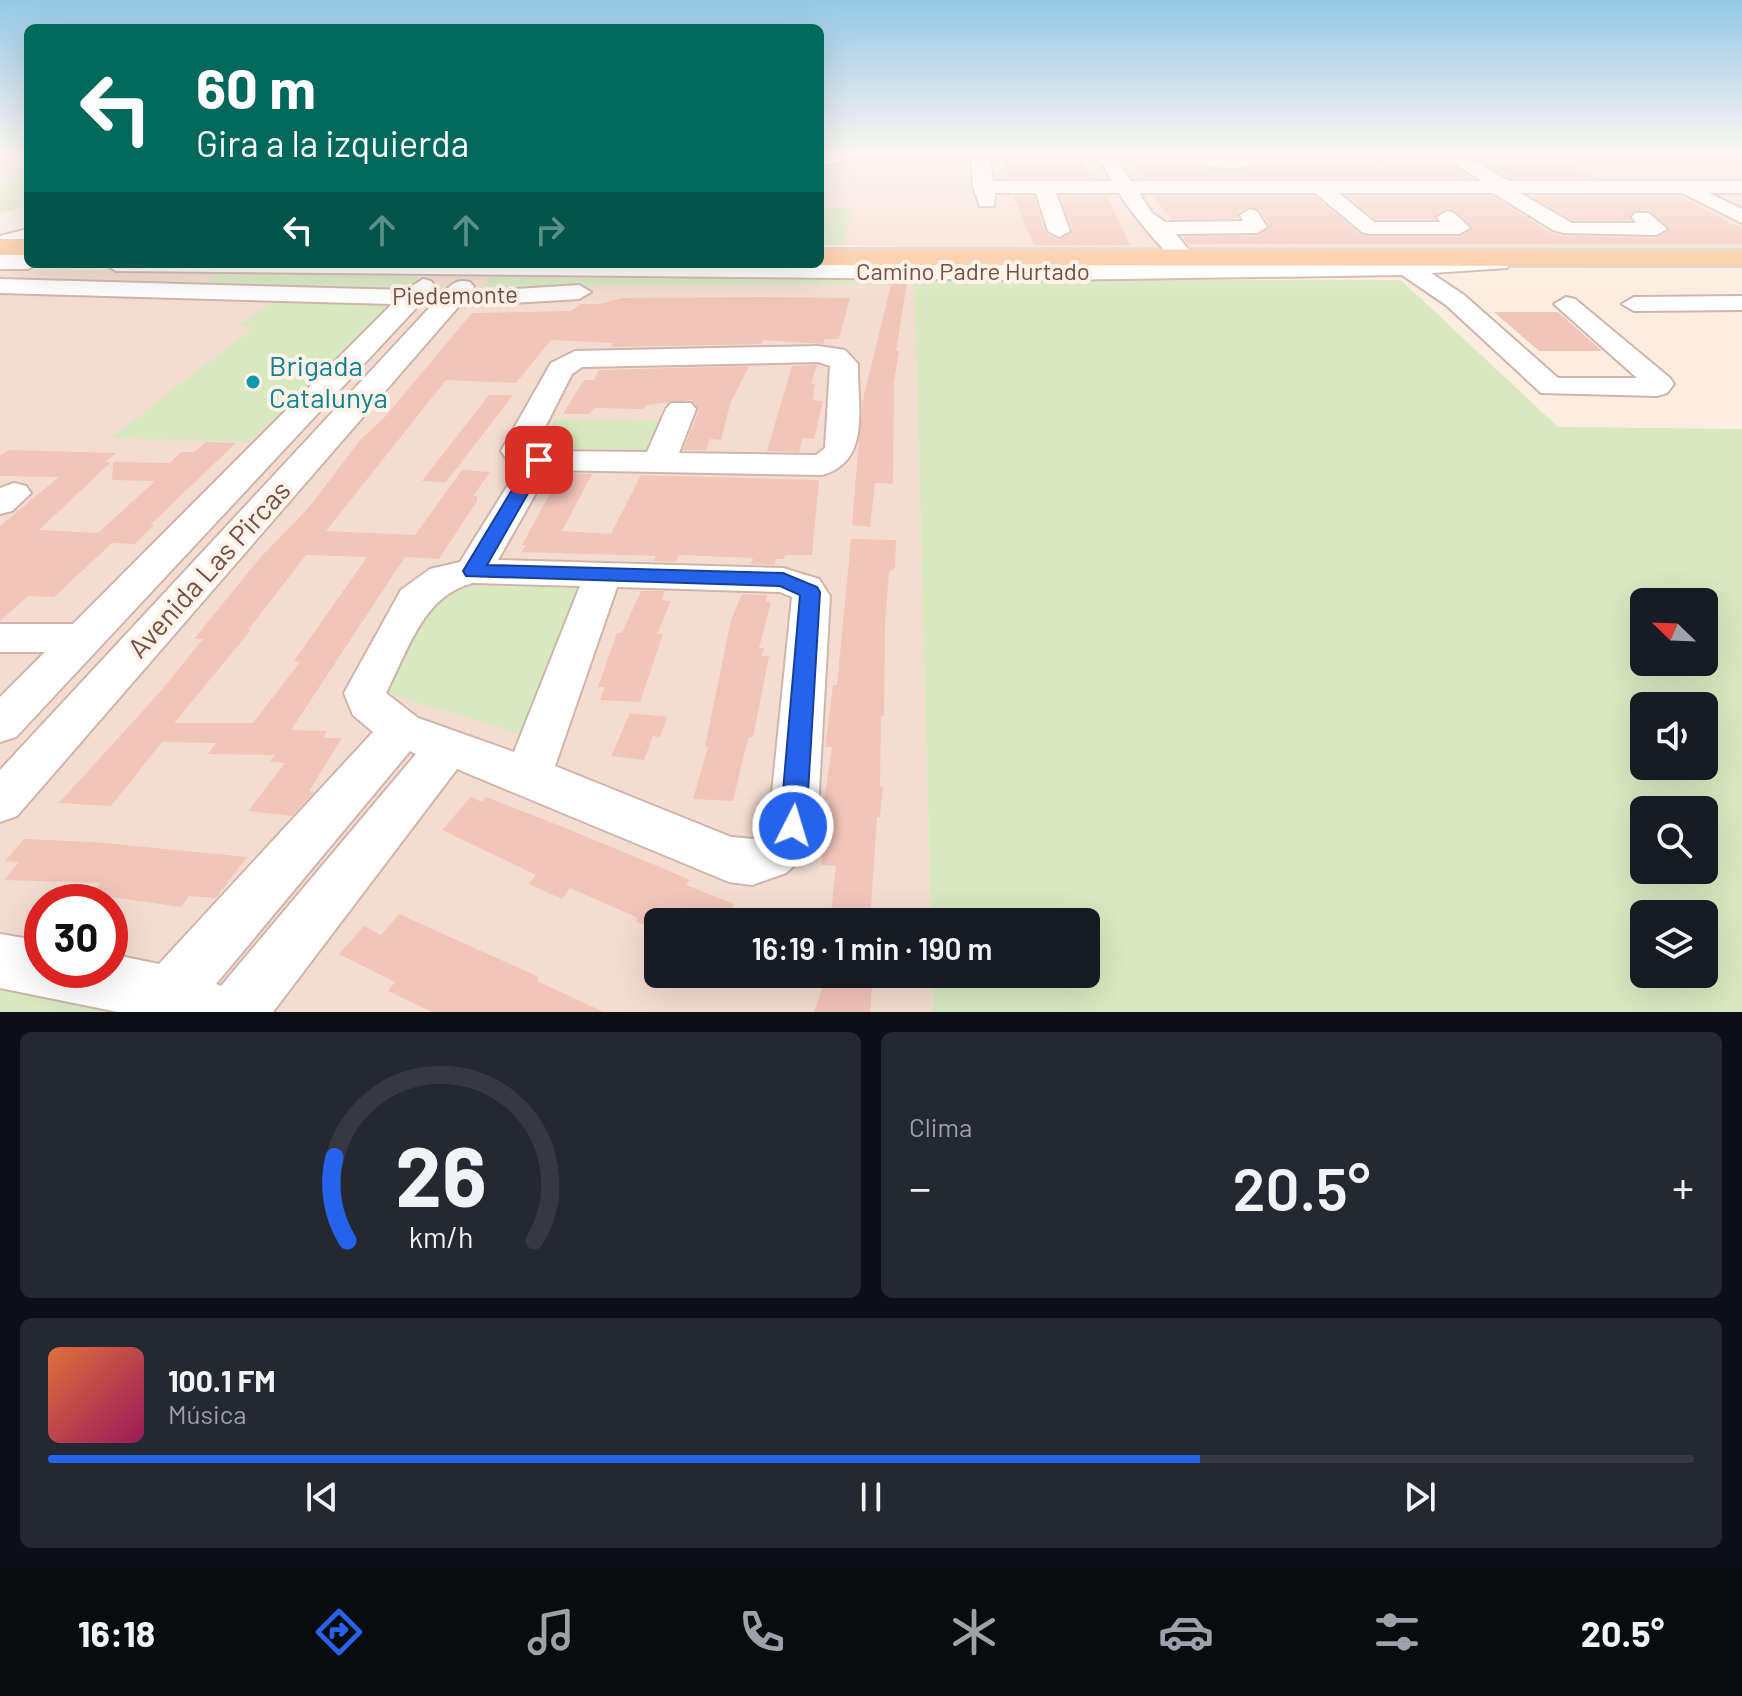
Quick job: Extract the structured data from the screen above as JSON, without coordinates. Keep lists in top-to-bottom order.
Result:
{
  "streets": {
    "main road": ["Camino Padre Hurtado"],
    "street": ["Piedemonte", "Avenida Las Pircas"]
  },
  "crossings": [
    ["Camino Padre Hurtado", "Piedemonte"],
    ["Camino Padre Hurtado", "Avenida Las Pircas"],
    ["Piedemonte", "Avenida Las Pircas"]
  ],
  "places": ["Brigada Catalunya"],
  "north": "top left",
  "page": {
    "turn": ["60 m", "Gira a la izquierda"],
    "limit": "30",
    "trip": "16:19 · 1 min · 190 m",
    "tile": "Clima",
    "heat": ["−", "20.5°", "+"],
    "song": ["100.1 FM", "Música"],
    "tabs": ["16:18", "20.5°"],
    "gauge": ["26", "km/h"]
  }
}
